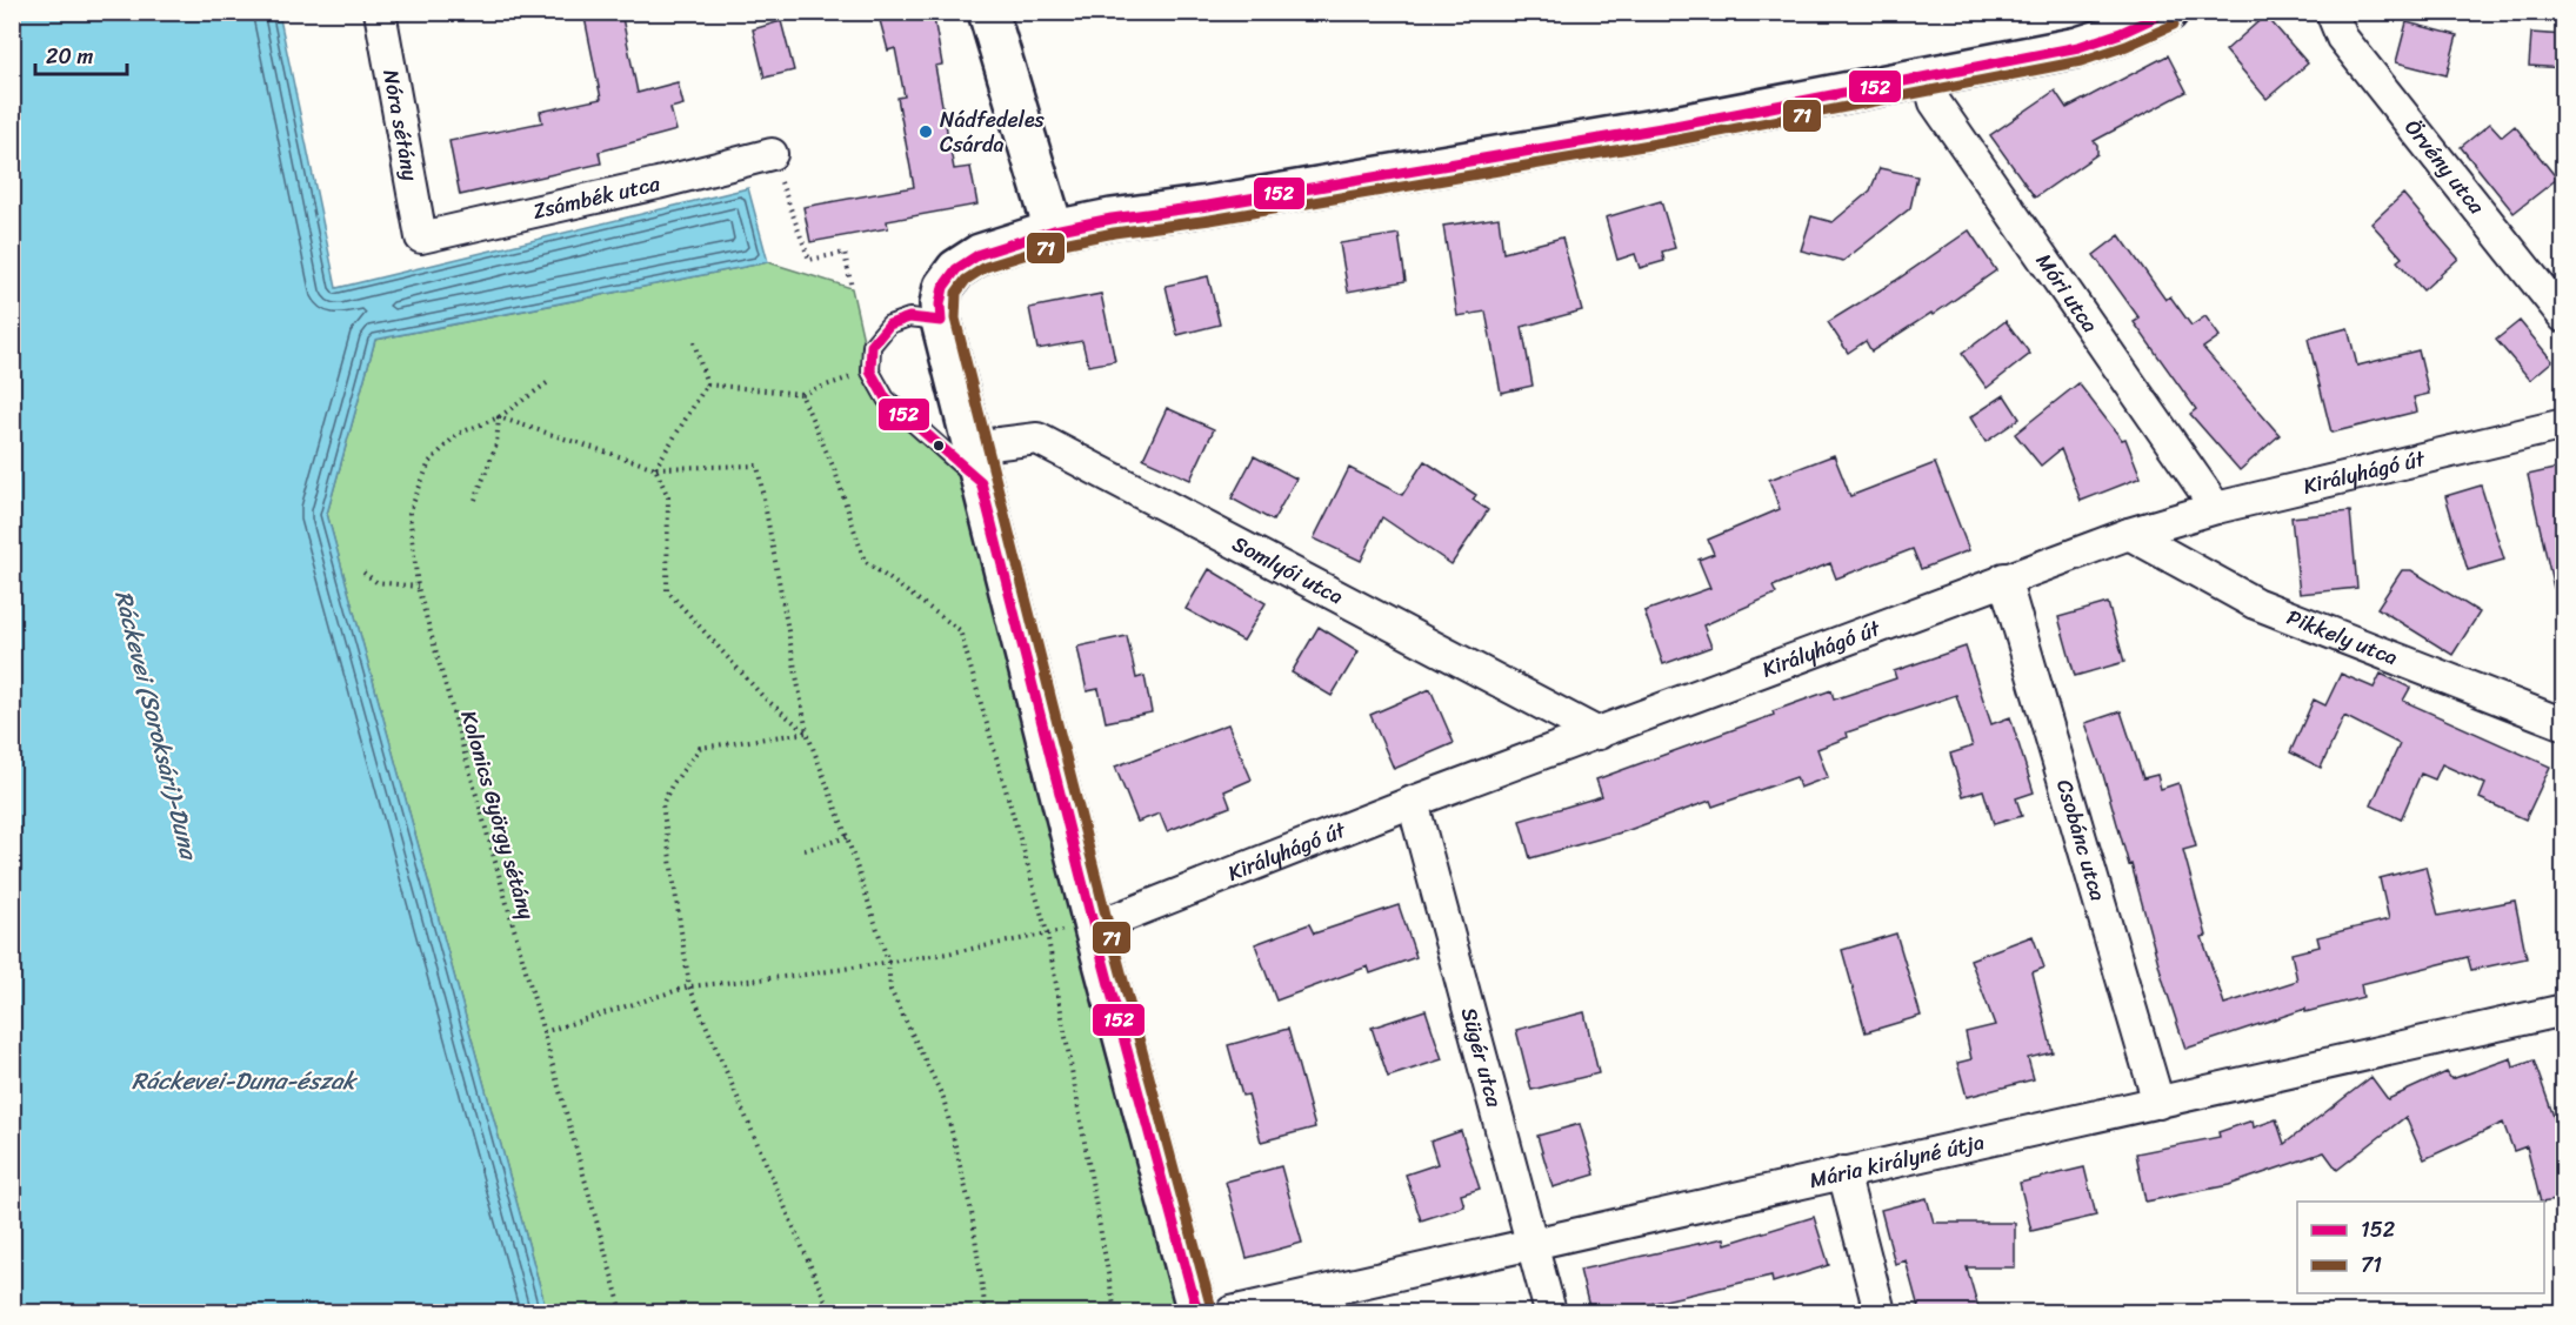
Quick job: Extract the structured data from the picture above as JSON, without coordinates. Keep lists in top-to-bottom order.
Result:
{
  "streets": {
    "street": [
      "Nóra sétány",
      "Örvény utca",
      "Zsámbék utca",
      "Móri utca",
      "Királyhágó út",
      "Somlyói utca",
      "Pikkely utca",
      "Csobánc utca",
      "Sügér utca",
      "Mária királyné útja"
    ],
    "path": ["Kolonics György sétány"]
  },
  "crossings": [
    ["Nóra sétány", "Zsámbék utca"],
    ["Móri utca", "Királyhágó út"],
    ["Királyhágó út", "Somlyói utca"],
    ["Királyhágó út", "Pikkely utca"],
    ["Királyhágó út", "Csobánc utca"],
    ["Királyhágó út", "Sügér utca"],
    ["Csobánc utca", "Mária királyné útja"],
    ["Sügér utca", "Mária királyné útja"]
  ],
  "water": ["Ráckevei (Soroksári)-Duna", "Ráckevei-Duna-észak"],
  "places": ["Nádfedeles Csárda"],
  "lines": ["transit line 152", "transit line 71"],
  "legend": ["152", "71"],
  "scale_bar": "20 m"
}
